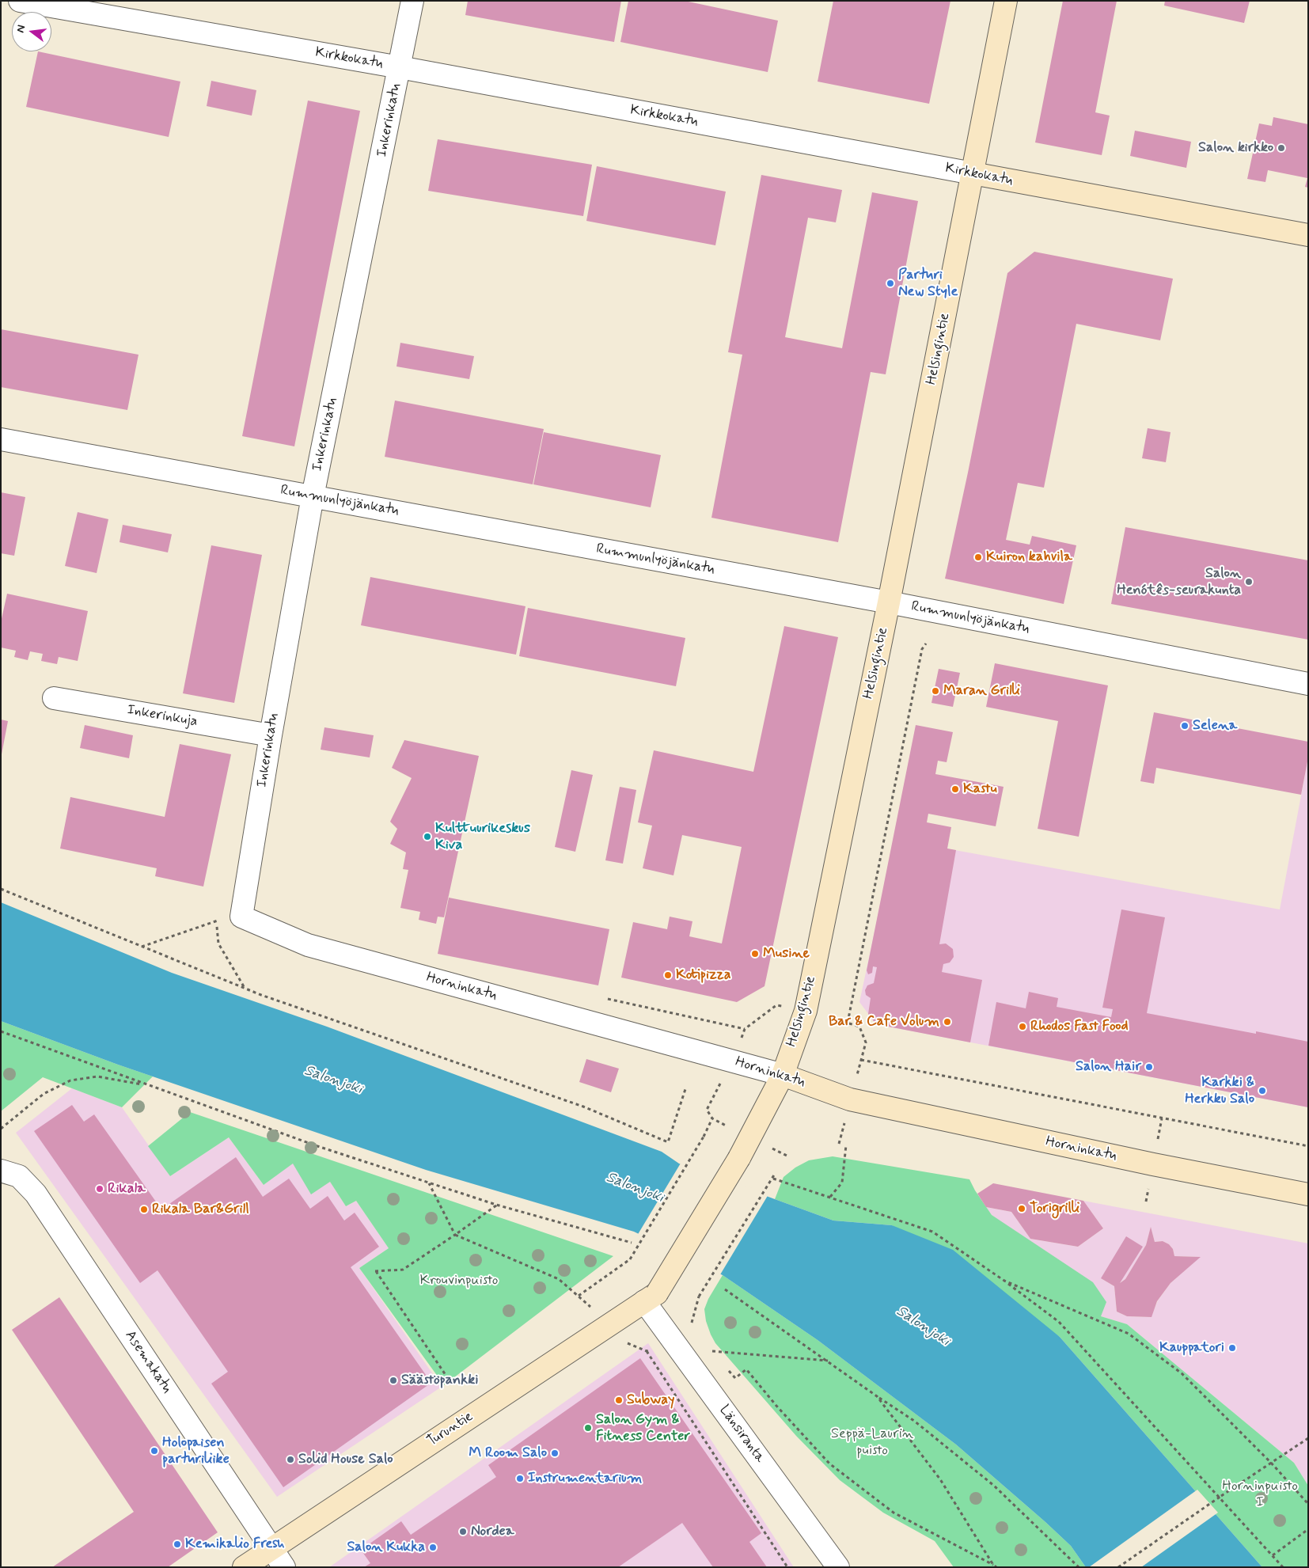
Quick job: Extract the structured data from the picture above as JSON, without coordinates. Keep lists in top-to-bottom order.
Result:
{
  "streets": {
    "main road": [
      "Kirkkokatu",
      "Helsingintie",
      "Horninkatu",
      "Turuntie"
    ],
    "street": [
      "Inkerinkatu",
      "Rummunlyöjänkatu",
      "Inkerinkuja",
      "Asemakatu",
      "Länsiranta"
    ]
  },
  "crossings": [
    ["Kirkkokatu", "Inkerinkatu"],
    ["Kirkkokatu", "Helsingintie"],
    ["Inkerinkatu", "Rummunlyöjänkatu"],
    ["Inkerinkatu", "Inkerinkuja"],
    ["Inkerinkatu", "Horninkatu"],
    ["Helsingintie", "Rummunlyöjänkatu"],
    ["Helsingintie", "Horninkatu"],
    ["Helsingintie", "Turuntie"],
    ["Helsingintie", "Länsiranta"],
    ["Asemakatu", "Turuntie"],
    ["Turuntie", "Länsiranta"]
  ],
  "water": ["Salonjoki"],
  "parks": ["Krouvinpuisto", "Seppä-Laurin puisto", "Horninpuisto I"],
  "places": [
    "Salon kirkko",
    "Parturi New Style",
    "Kuiron kahvila",
    "Salon Henótês-seurakunta",
    "Maran Grilli",
    "Selena",
    "Kastu",
    "Kulttuurikeskus Kiva",
    "Musine",
    "Kotipizza",
    "Bar & Cafe Volum",
    "Rhodos Fast Food",
    "Salon Hair",
    "Karkki & Herkku Salo",
    "Rikala",
    "Torigrilli",
    "Rikala Bar&Grill",
    "Kauppatori",
    "Säästöpankki",
    "Subway",
    "Salon Gym & Fitness Center",
    "Holopaisen parturiliike",
    "M Room Salo",
    "Solid House Salo",
    "Instrumentarium",
    "Nordea",
    "Kemikalio Fresh",
    "Salon Kukka"
  ],
  "north": "left"
}
